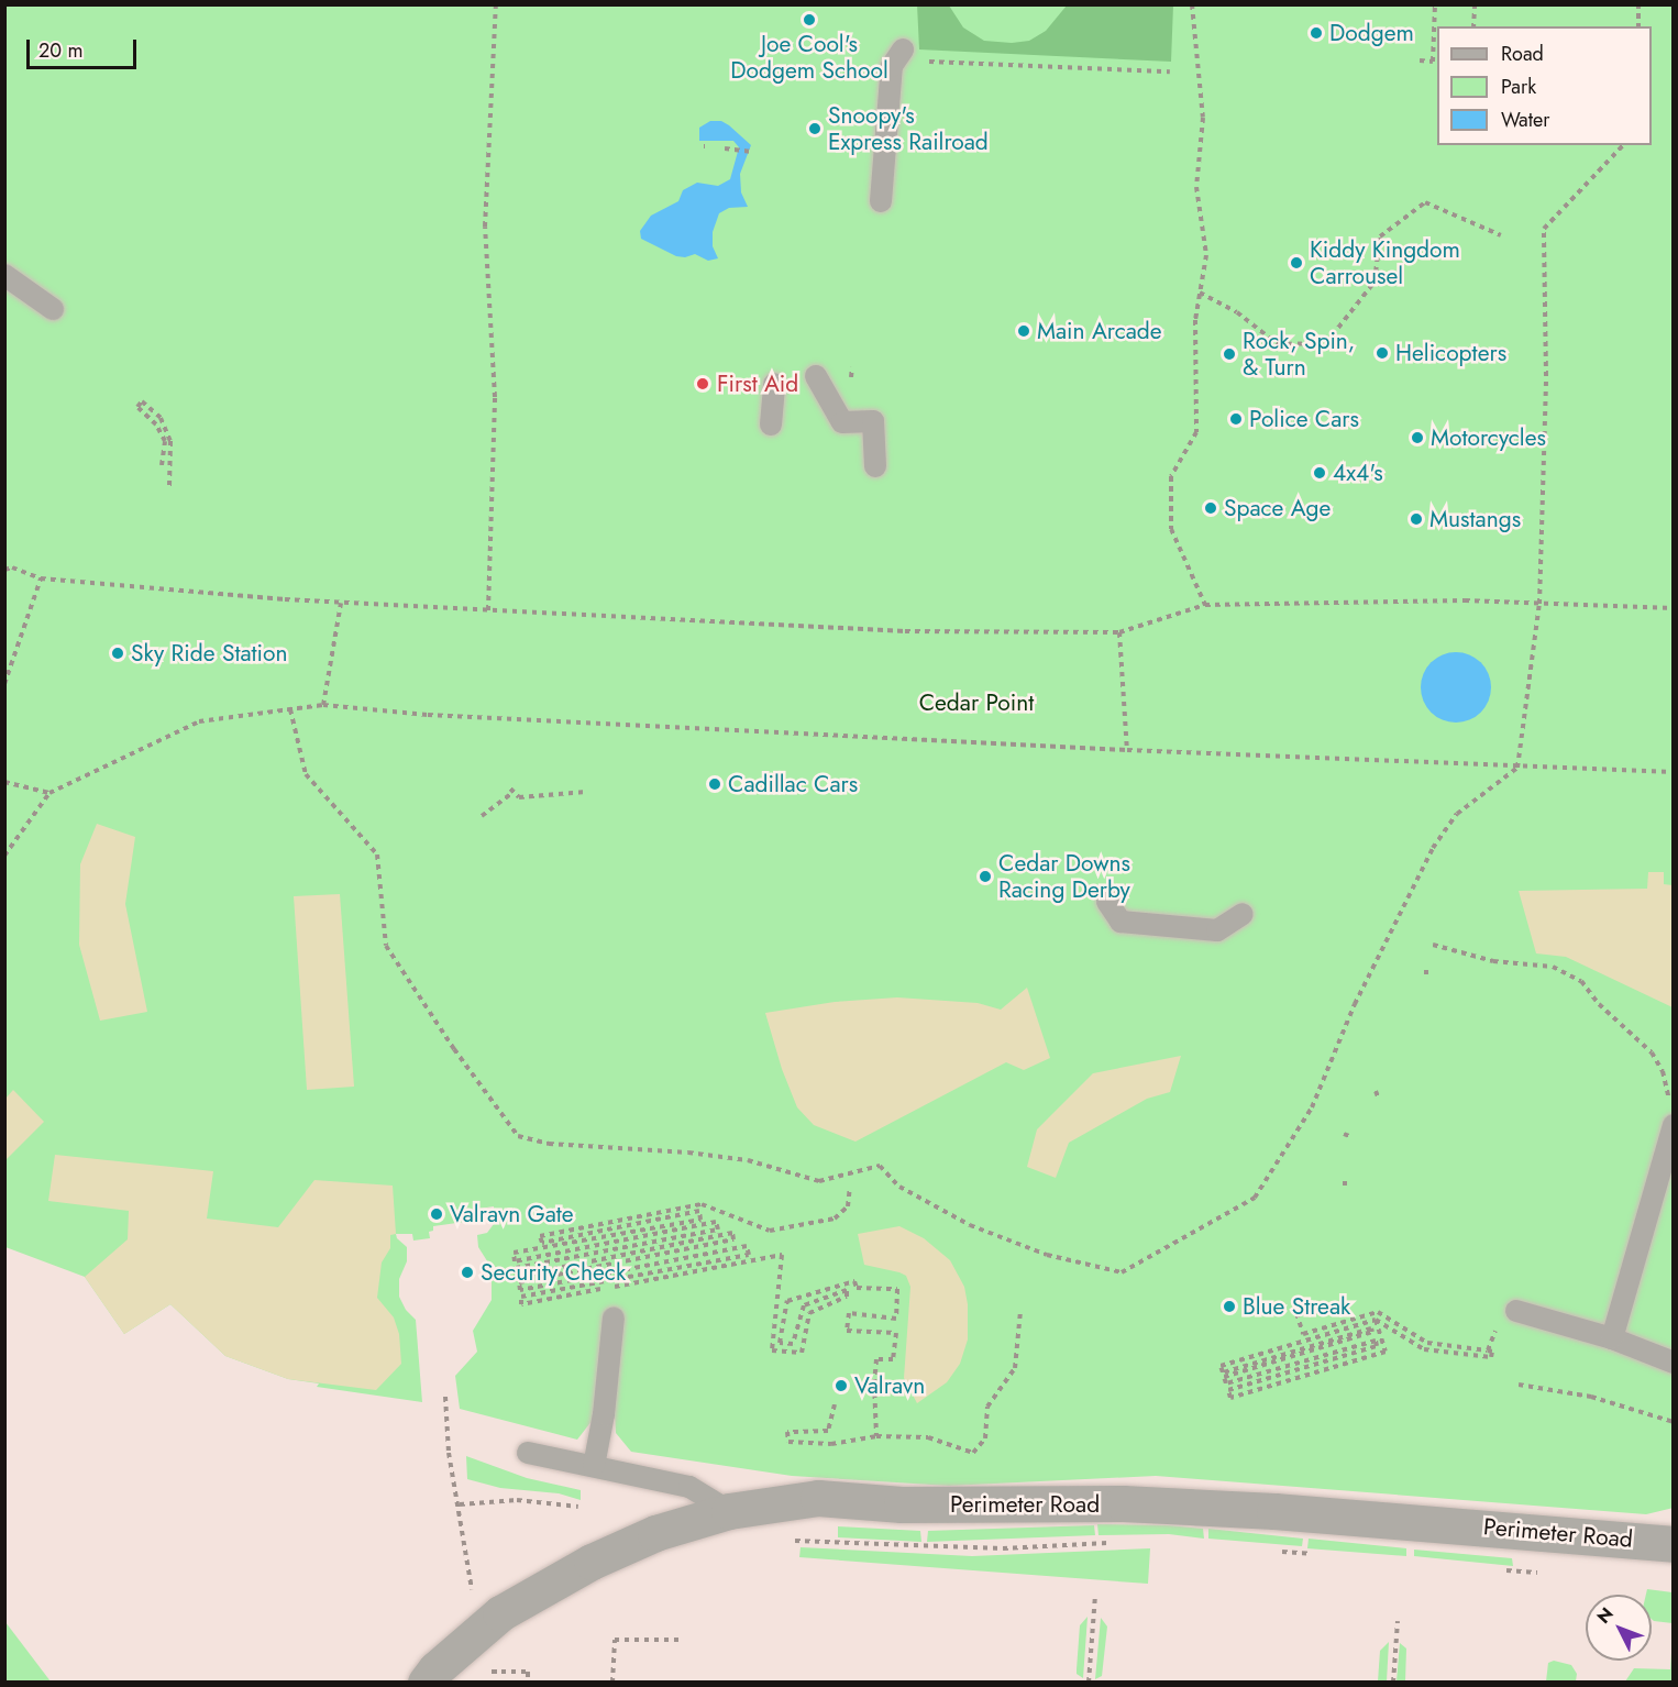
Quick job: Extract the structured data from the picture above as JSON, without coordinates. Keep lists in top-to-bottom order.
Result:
{
  "streets": {
    "street": ["Perimeter Road"]
  },
  "parks": ["Cedar Point"],
  "places": [
    "Joe Cool's Dodgem School",
    "Dodgem",
    "Snoopy's Express Railroad",
    "Kiddy Kingdom Carrousel",
    "Main Arcade",
    "Helicopters",
    "Rock, Spin, & Turn",
    "First Aid",
    "Police Cars",
    "Motorcycles",
    "4x4's",
    "Space Age",
    "Mustangs",
    "Sky Ride Station",
    "Cadillac Cars",
    "Cedar Downs Racing Derby",
    "Valravn Gate",
    "Security Check",
    "Blue Streak",
    "Valravn"
  ],
  "legend": ["Road", "Park", "Water"],
  "scale_bar": "20 m",
  "north": "top left"
}
